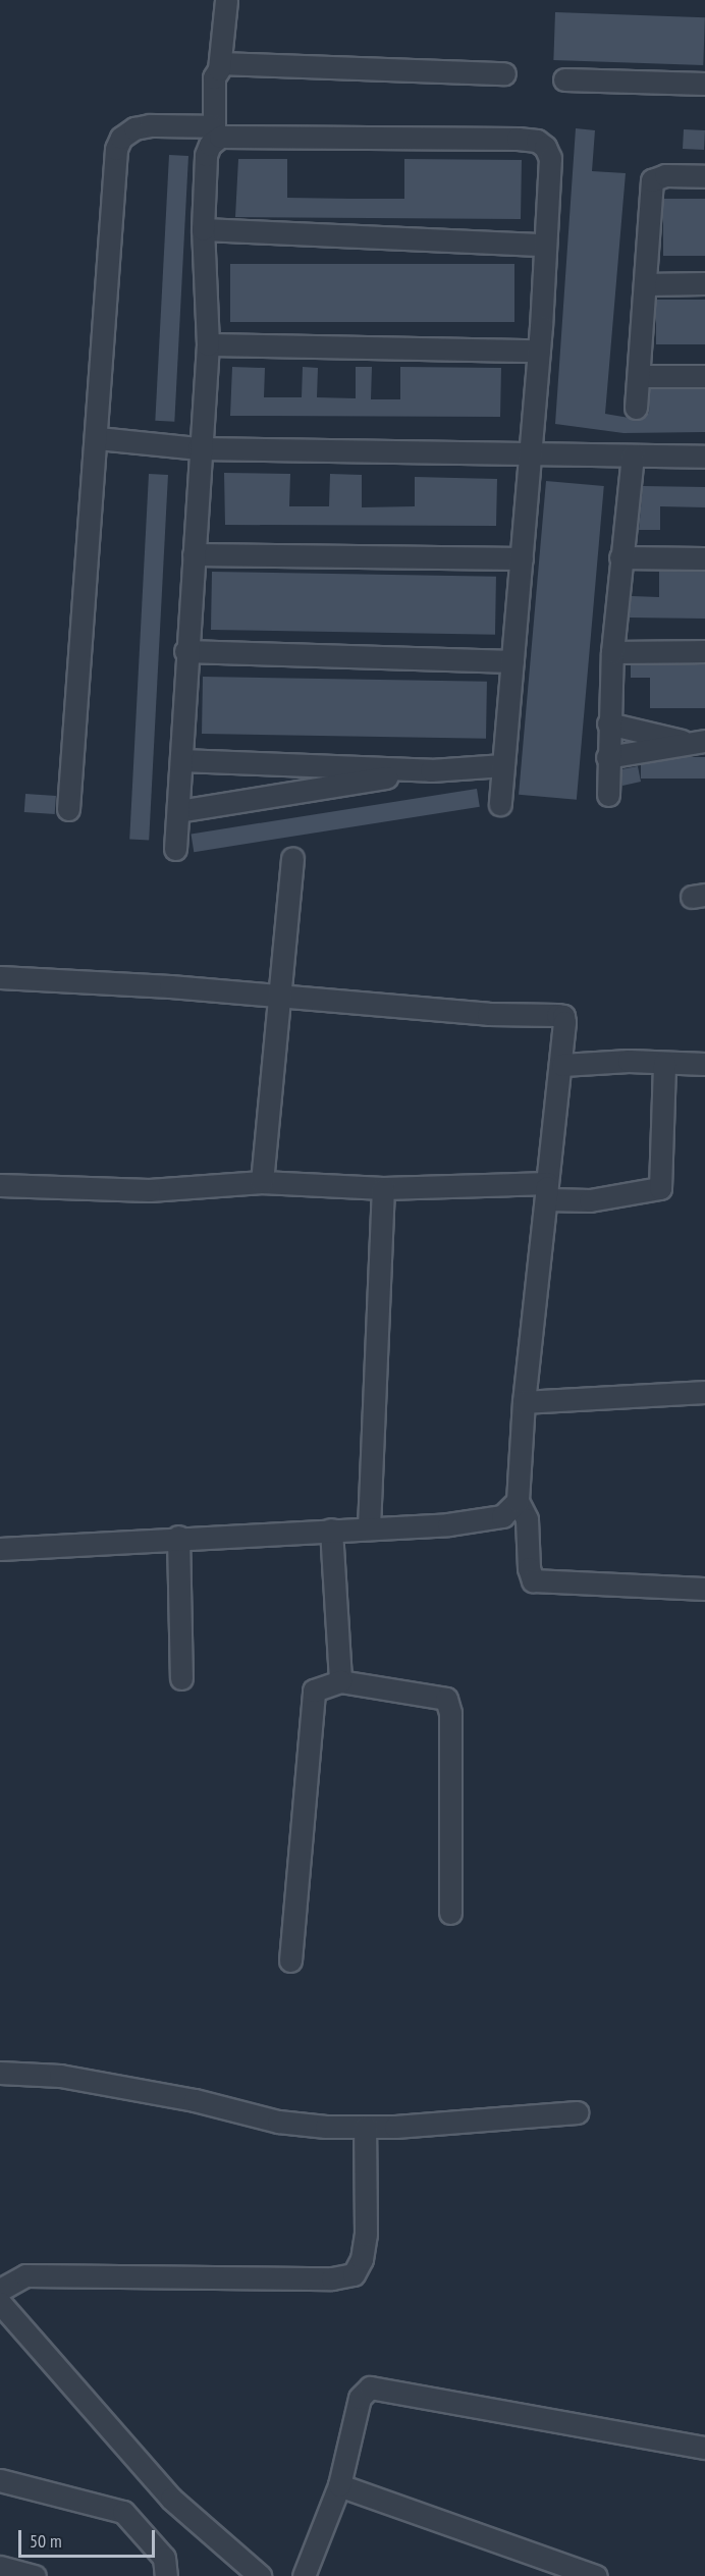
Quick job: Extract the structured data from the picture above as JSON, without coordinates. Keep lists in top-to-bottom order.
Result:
{
  "scale_bar": "50 m"
}
